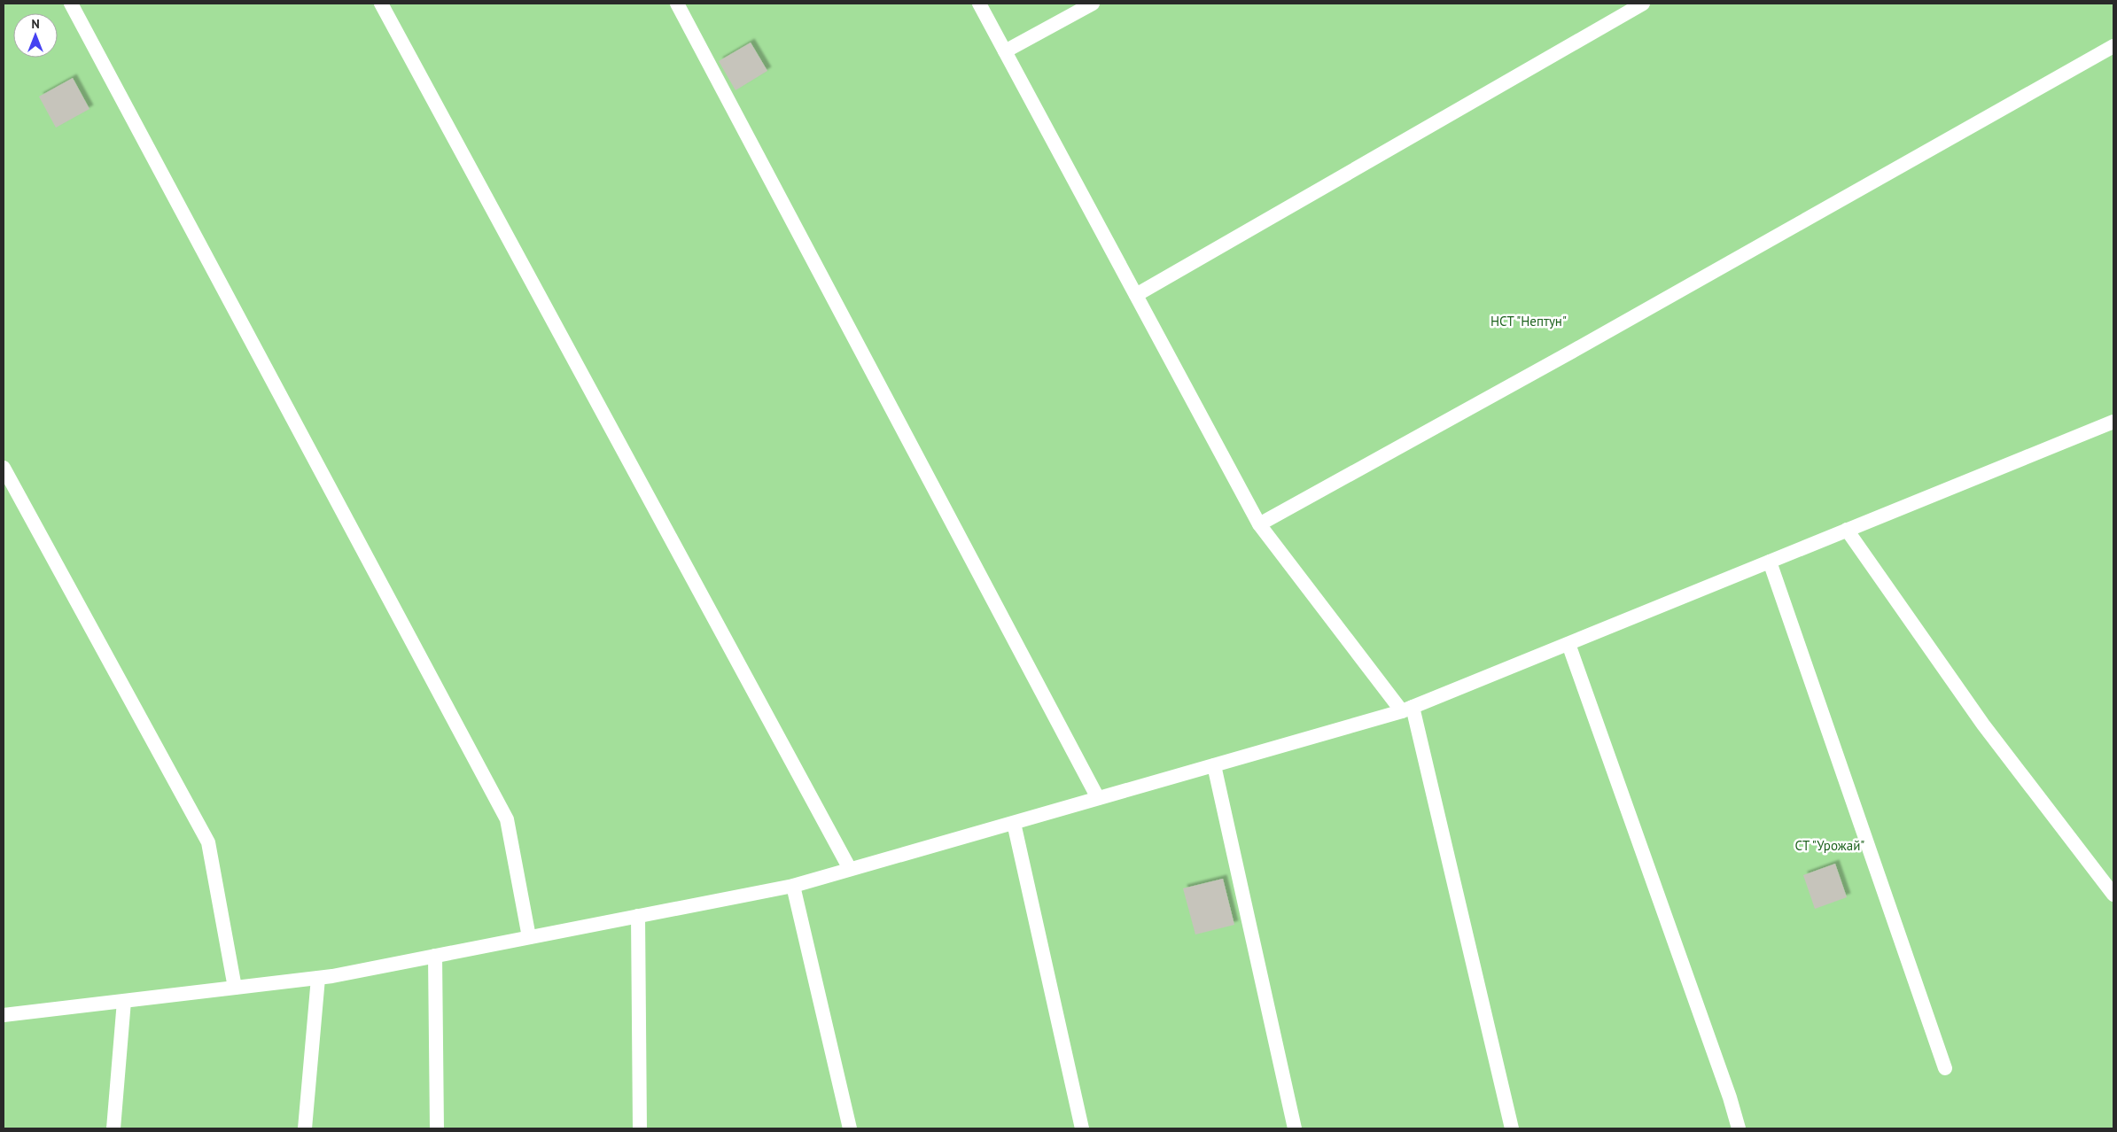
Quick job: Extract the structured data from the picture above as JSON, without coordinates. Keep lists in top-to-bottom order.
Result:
{
  "parks": ["НСТ \"Нептун\"", "СТ \"Урожай\""],
  "north": "top"
}
